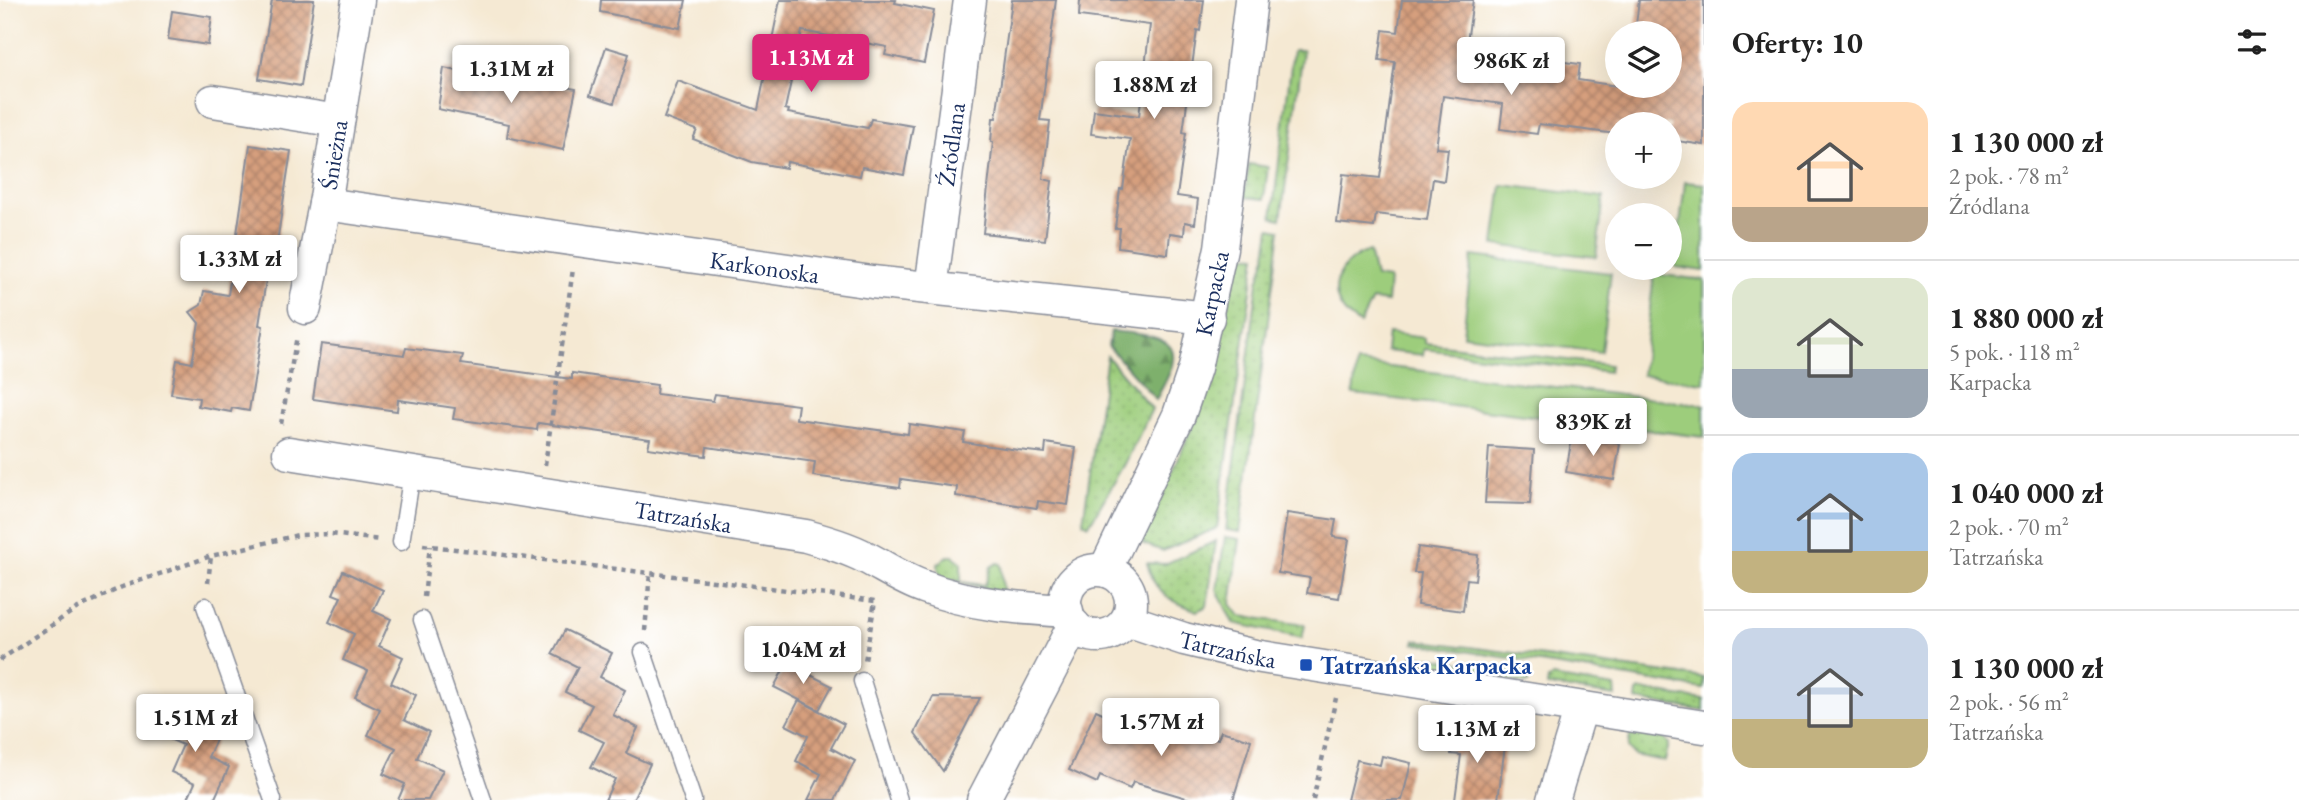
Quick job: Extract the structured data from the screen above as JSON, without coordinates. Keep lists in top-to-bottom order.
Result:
{
  "streets": {
    "street": [
      "Źródlana",
      "Śnieżna",
      "Karkonoska",
      "Karpacka",
      "Tatrzańska"
    ]
  },
  "crossings": [
    ["Źródlana", "Karkonoska"],
    ["Śnieżna", "Karkonoska"],
    ["Karkonoska", "Karpacka"],
    ["Karpacka", "Tatrzańska"]
  ],
  "places": {
    "transit": ["Tatrzańska Karpacka"]
  },
  "page": {
    "heading": "Oferty: 10",
    "map_buttons": ["+", "−"],
    "price": [
      "1.13M zł",
      "986K zł",
      "1.31M zł",
      "1.88M zł",
      "1.33M zł",
      "839K zł",
      "1.04M zł",
      "1.51M zł",
      "1.57M zł",
      "1.13M zł"
    ],
    "list": [
      {
        "name": "1 130 000 zł",
        "note": "2 pok. · 78 m² · Źródlana"
      },
      {
        "name": "1 880 000 zł",
        "note": "5 pok. · 118 m² · Karpacka"
      },
      {
        "name": "1 040 000 zł",
        "note": "2 pok. · 70 m² · Tatrzańska"
      },
      {
        "name": "1 130 000 zł",
        "note": "2 pok. · 56 m² · Tatrzańska"
      }
    ]
  }
}
